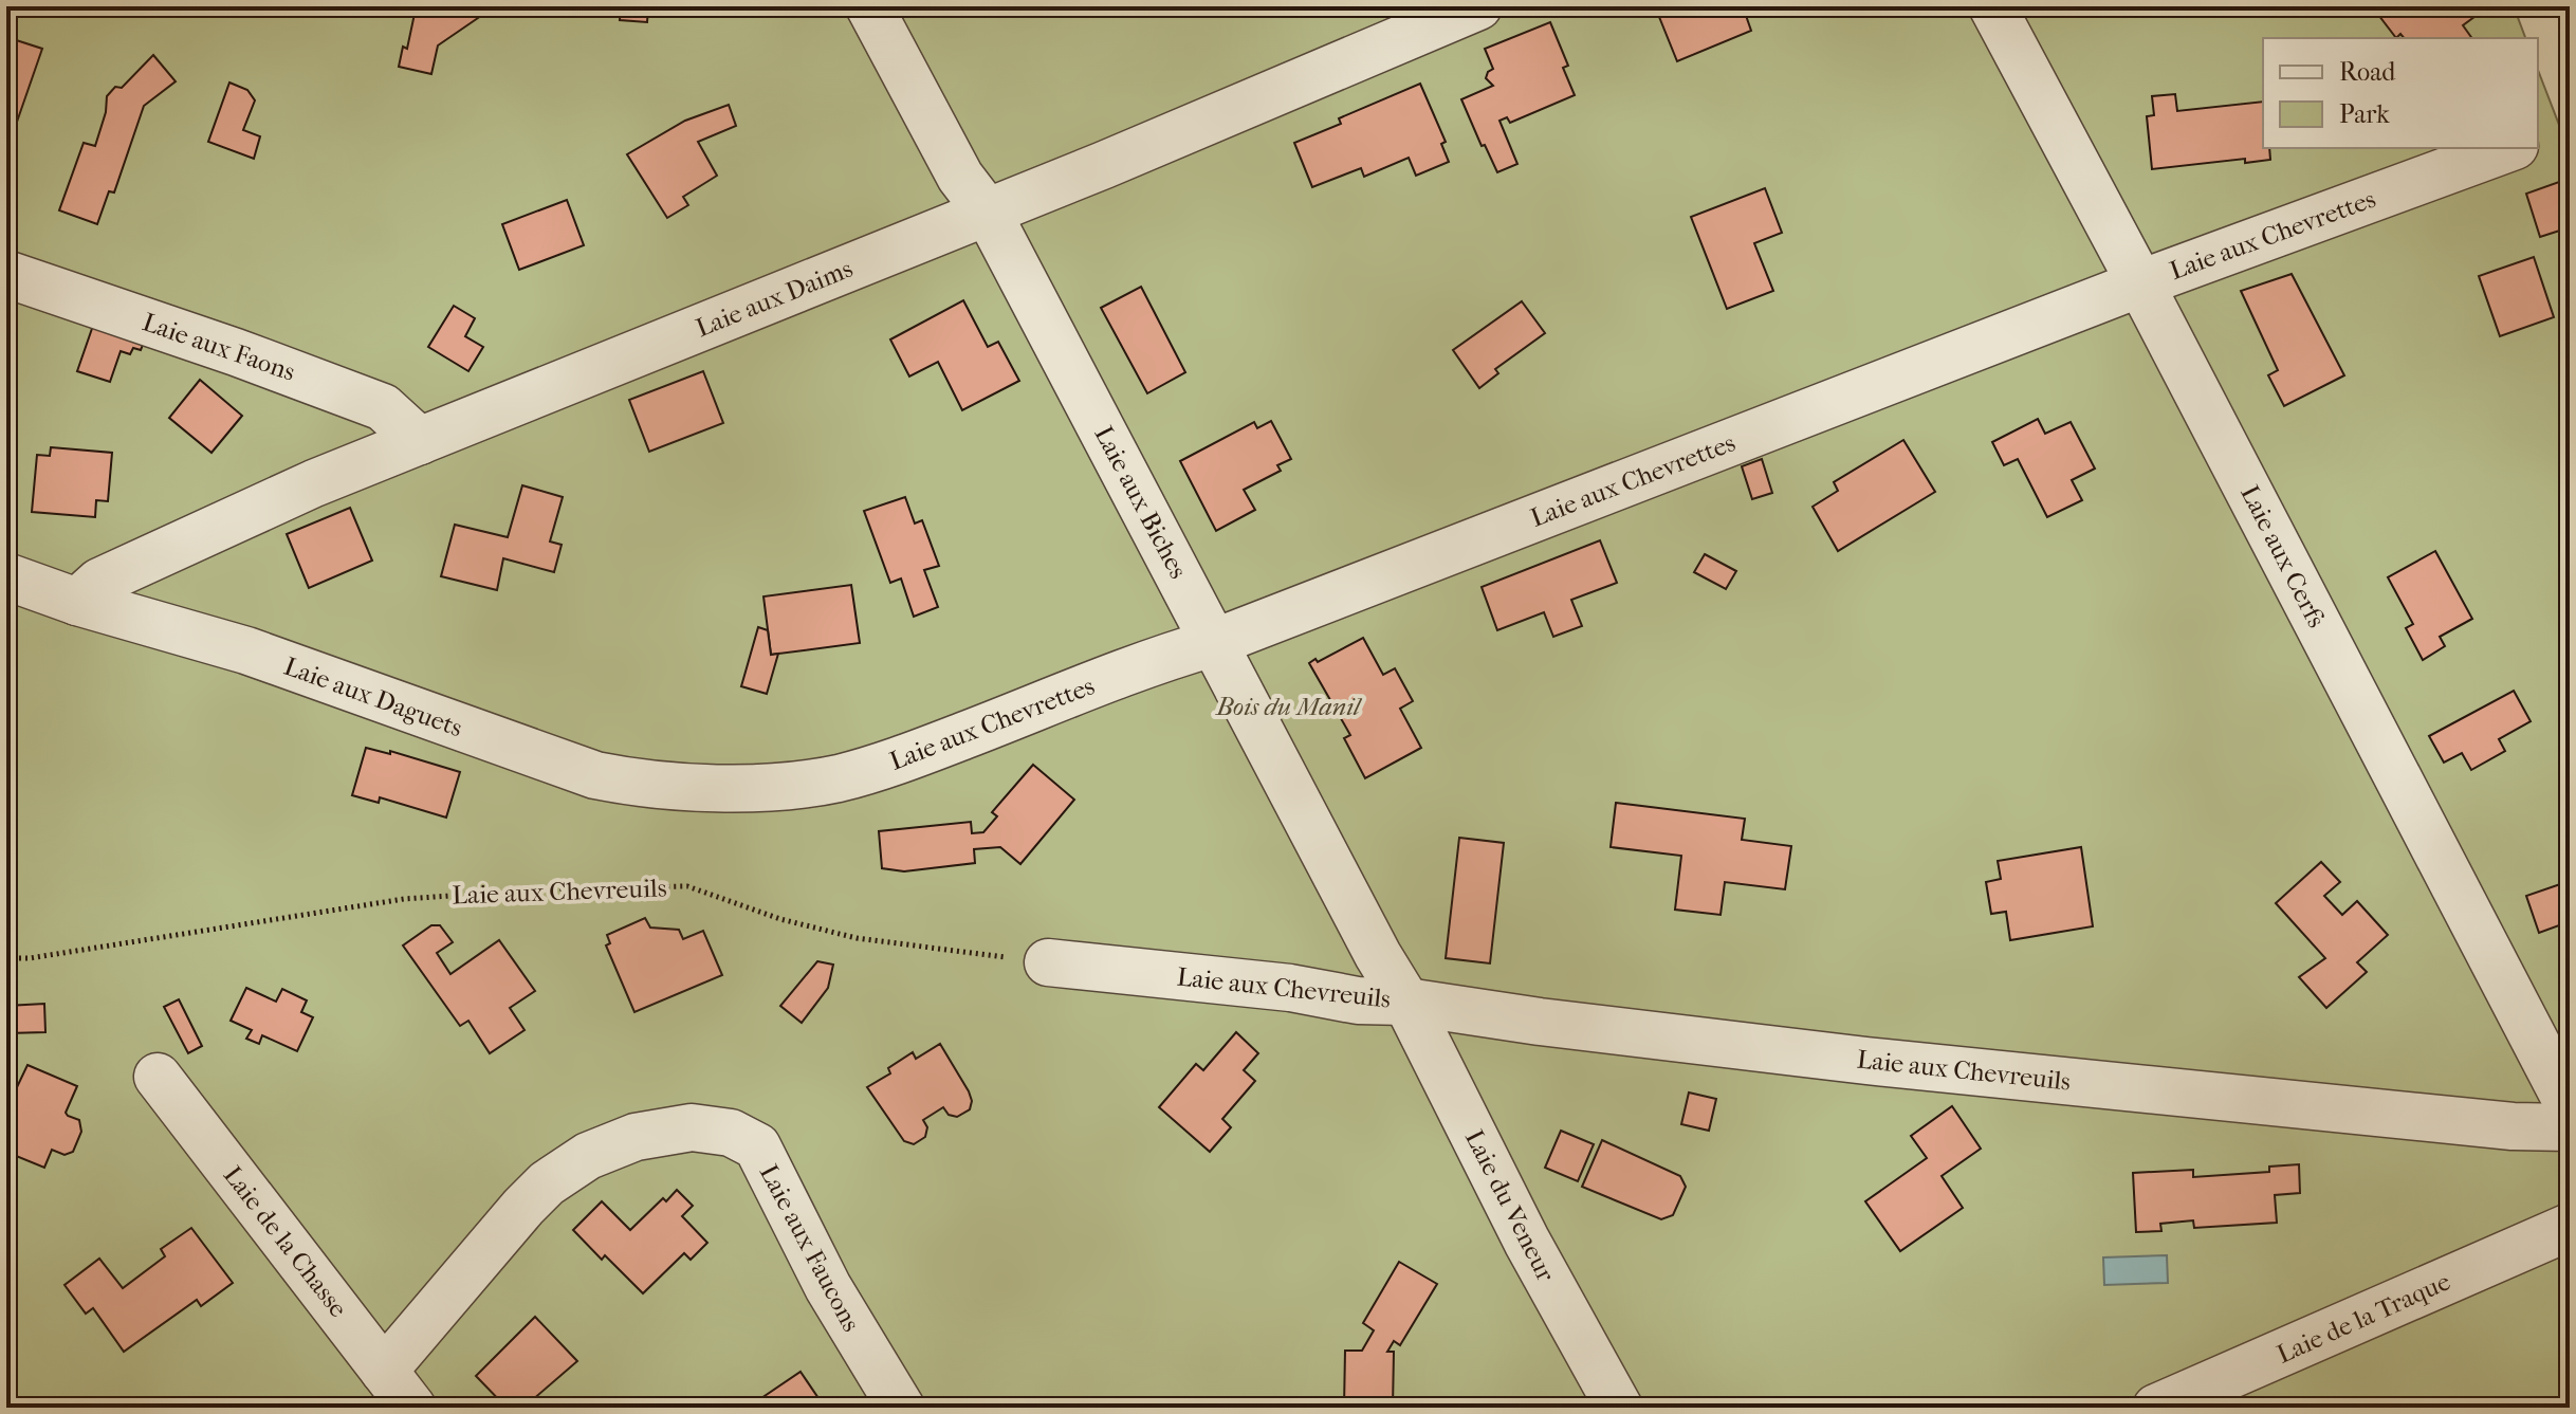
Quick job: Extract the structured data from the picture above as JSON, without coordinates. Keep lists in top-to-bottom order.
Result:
{
  "streets": {
    "street": [
      "Laie aux Chevrettes",
      "Laie aux Daims",
      "Laie aux Faons",
      "Laie aux Biches",
      "Laie aux Cerfs",
      "Laie aux Daguets",
      "Laie aux Chevreuils",
      "Laie du Veneur",
      "Laie de la Chasse",
      "Laie aux Faucons",
      "Laie de la Traque"
    ]
  },
  "crossings": [
    ["Laie aux Chevrettes", "Laie aux Biches"],
    ["Laie aux Chevrettes", "Laie aux Cerfs"],
    ["Laie aux Chevrettes", "Laie aux Daguets"],
    ["Laie aux Daims", "Laie aux Faons"],
    ["Laie aux Daims", "Laie aux Biches"],
    ["Laie aux Daims", "Laie aux Daguets"],
    ["Laie aux Biches", "Laie aux Chevreuils"],
    ["Laie aux Biches", "Laie du Veneur"],
    ["Laie aux Chevreuils", "Laie du Veneur"],
    ["Laie de la Chasse", "Laie aux Faucons"]
  ],
  "parks": ["Bois du Manil"],
  "legend": ["Road", "Park"]
}
